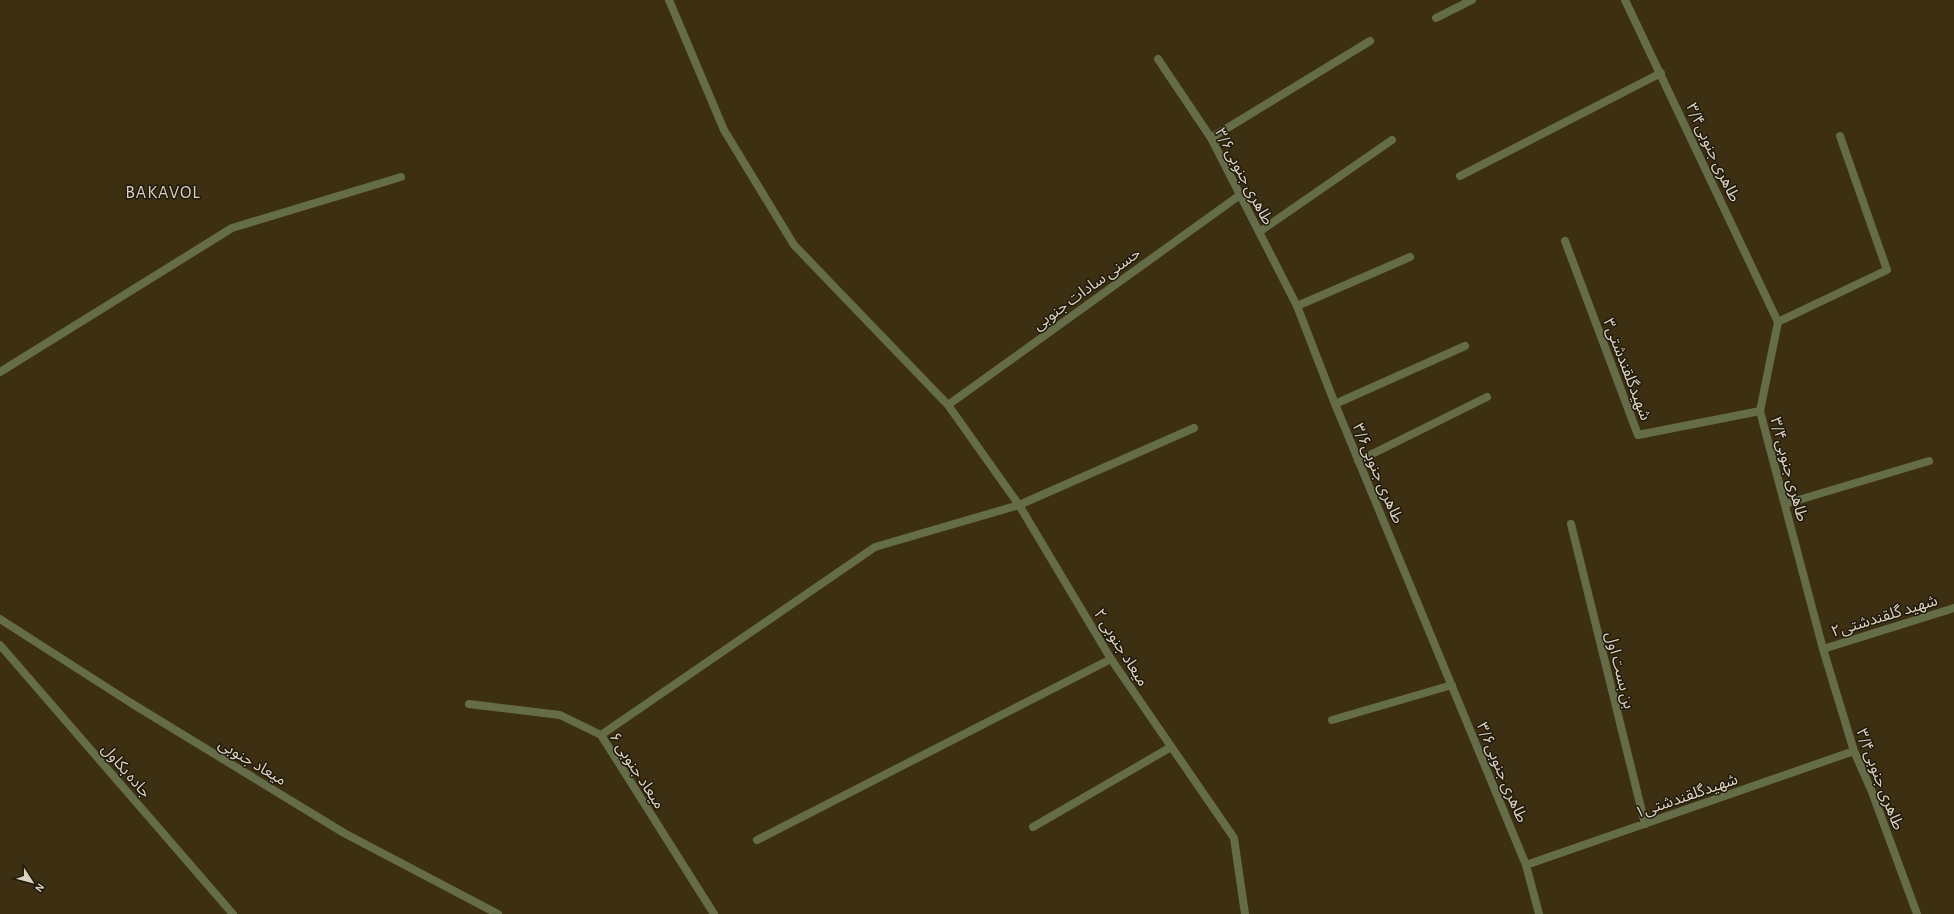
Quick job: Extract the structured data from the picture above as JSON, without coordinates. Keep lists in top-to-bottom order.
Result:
{
  "streets": {
    "street": [
      "طاهری جنوبی۳/۴",
      "طاهری جنوبی۳/۶",
      "حسنی سادات جنوبی",
      "شهیدگلقندشتی۳",
      "شهید گلقندشتی۲",
      "میعاد جنوبی ۲",
      "بن بست اول",
      "میعاد جنوبی",
      "جاده بکاول",
      "میعاد جنوبی ۶",
      "شهیدگلقندشتی۱"
    ]
  },
  "crossings": [
    ["طاهری جنوبی۳/۴", "شهیدگلقندشتی۳"],
    ["طاهری جنوبی۳/۴", "شهید گلقندشتی۲"],
    ["طاهری جنوبی۳/۴", "شهیدگلقندشتی۱"],
    ["طاهری جنوبی۳/۶", "حسنی سادات جنوبی"],
    ["طاهری جنوبی۳/۶", "شهیدگلقندشتی۱"],
    ["حسنی سادات جنوبی", "میعاد جنوبی ۲"],
    ["بن بست اول", "شهیدگلقندشتی۱"]
  ],
  "districts": ["BAKAVOL"],
  "north": "bottom right"
}
